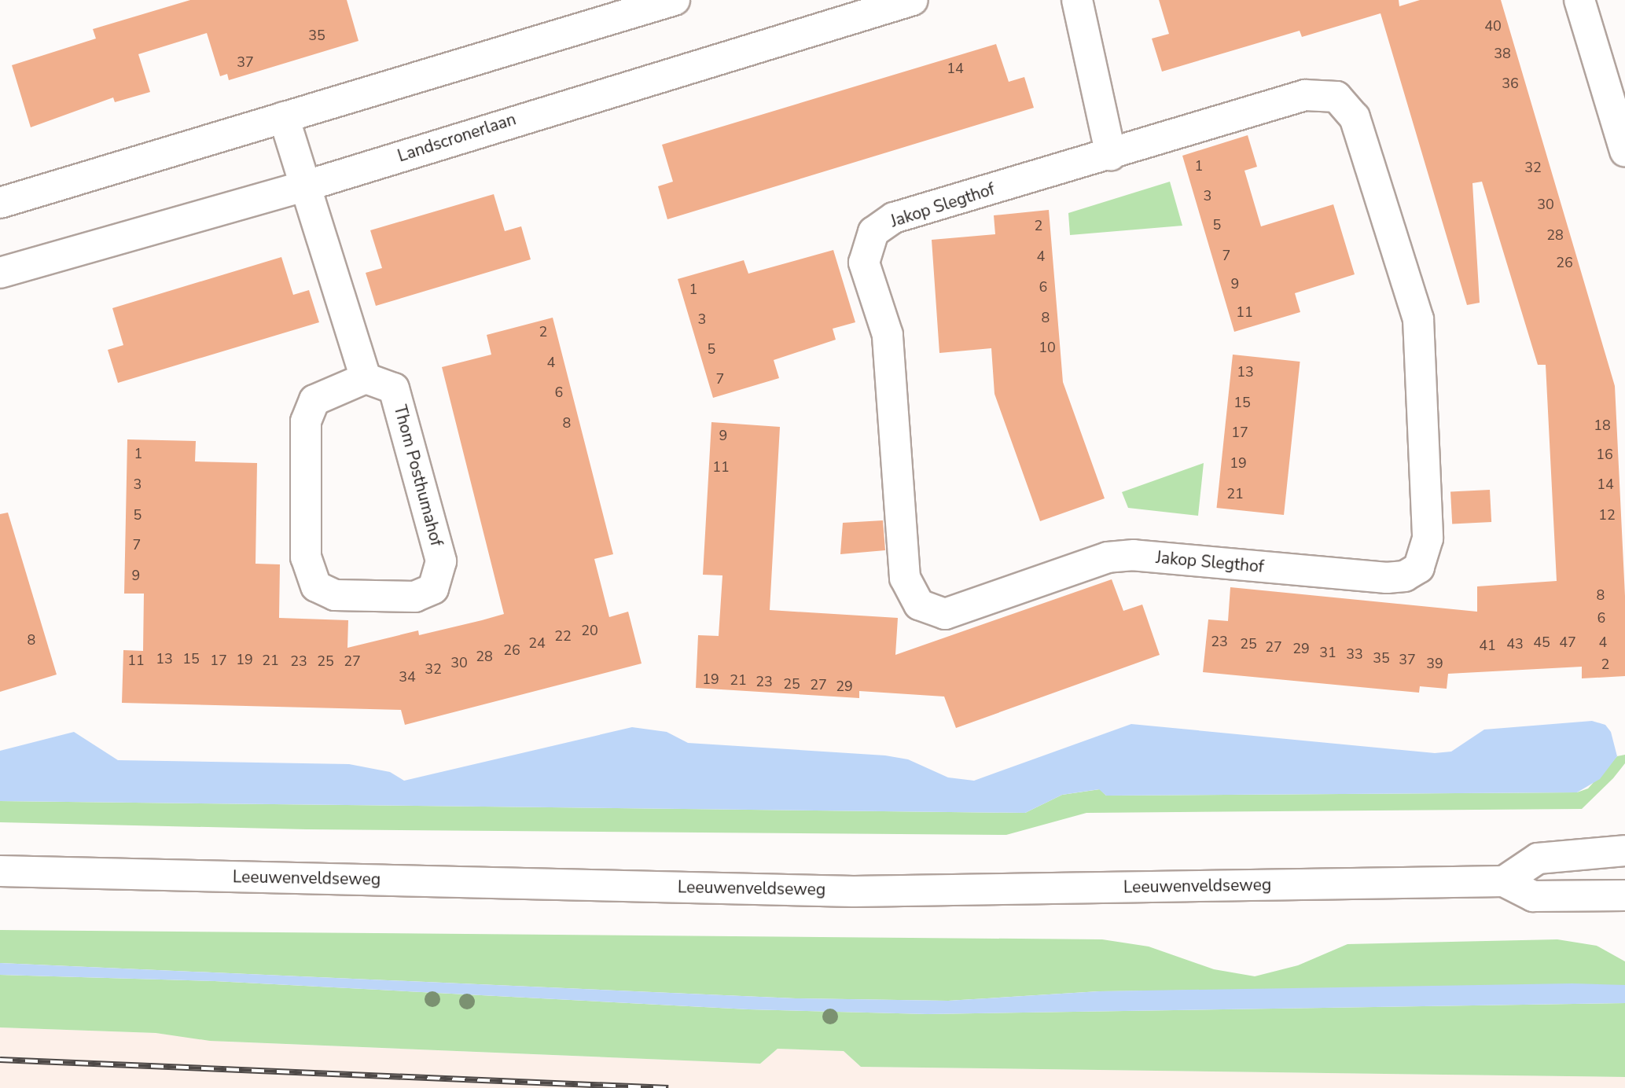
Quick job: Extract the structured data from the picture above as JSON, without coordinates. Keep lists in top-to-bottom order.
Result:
{
  "streets": {
    "street": [
      "Landscronerlaan",
      "Jakop Slegthof",
      "Thom Posthumahof",
      "Leeuwenveldseweg"
    ]
  },
  "house_numbers": [
    "40",
    "35",
    "38",
    "37",
    "14",
    "36",
    "1",
    "32",
    "3",
    "30",
    "5",
    "2",
    "28",
    "7",
    "4",
    "26",
    "9",
    "6",
    "1",
    "11",
    "8",
    "3",
    "2",
    "10",
    "5",
    "4",
    "13",
    "7",
    "6",
    "15",
    "8",
    "18",
    "17",
    "9",
    "1",
    "16",
    "19",
    "11",
    "3",
    "14",
    "21",
    "5",
    "12",
    "7",
    "9",
    "8",
    "6",
    "20",
    "22",
    "8",
    "23",
    "45",
    "47",
    "4",
    "24",
    "25",
    "43",
    "41",
    "27",
    "29",
    "26",
    "31",
    "33",
    "28",
    "35",
    "13",
    "15",
    "19",
    "37",
    "11",
    "17",
    "21",
    "23",
    "25",
    "27",
    "30",
    "39",
    "2",
    "32",
    "34",
    "19",
    "21",
    "23",
    "25",
    "27",
    "29"
  ]
}
